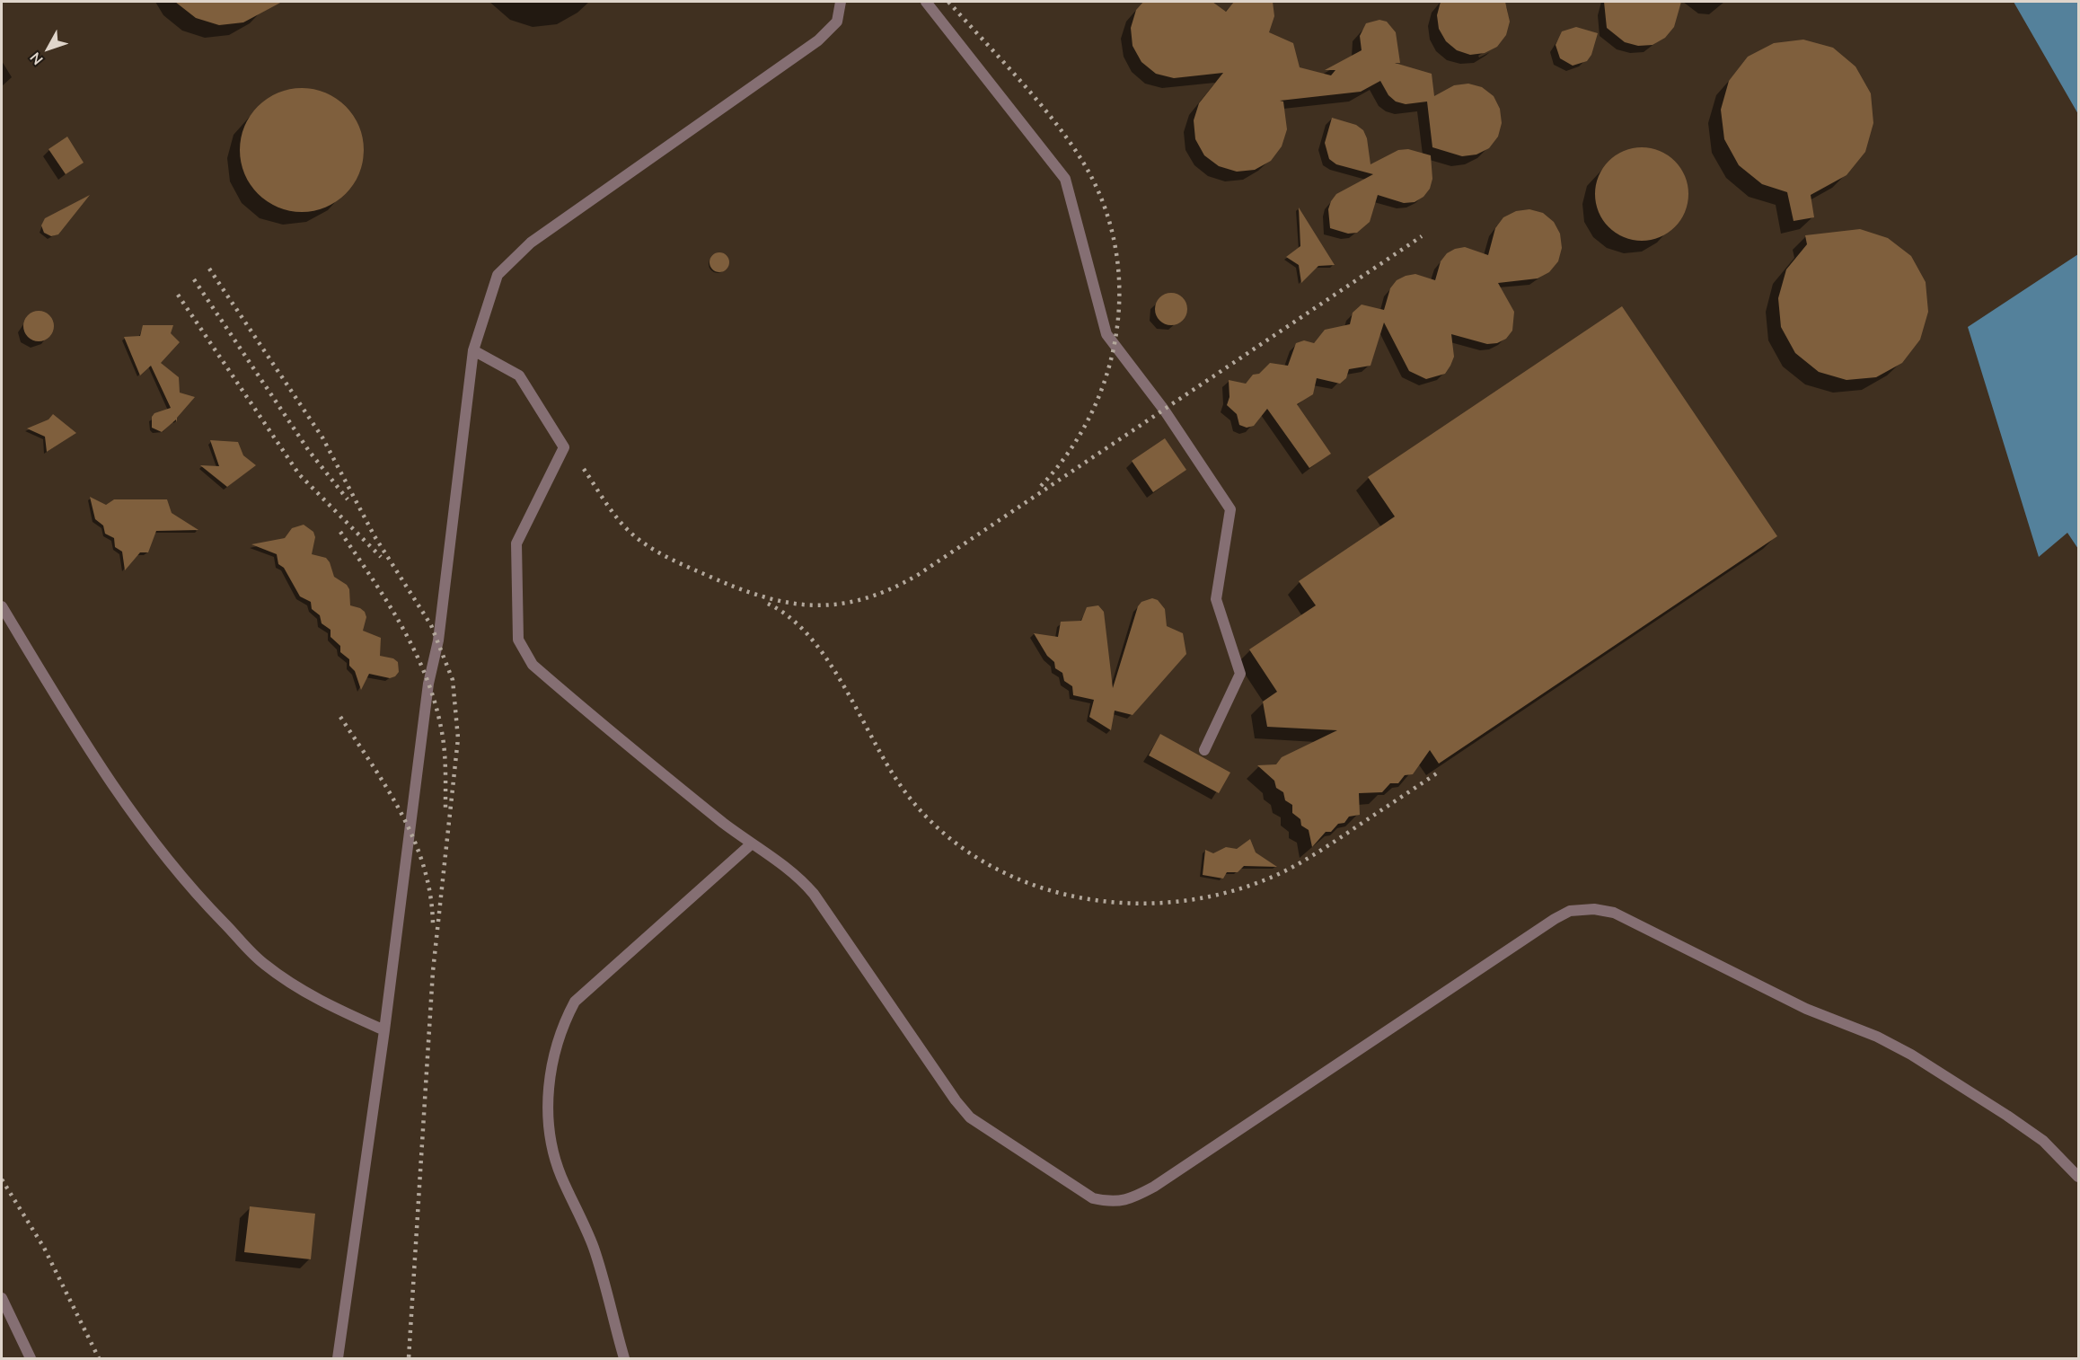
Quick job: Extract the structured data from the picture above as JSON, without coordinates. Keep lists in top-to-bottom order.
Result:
{
  "north": "bottom left"
}
